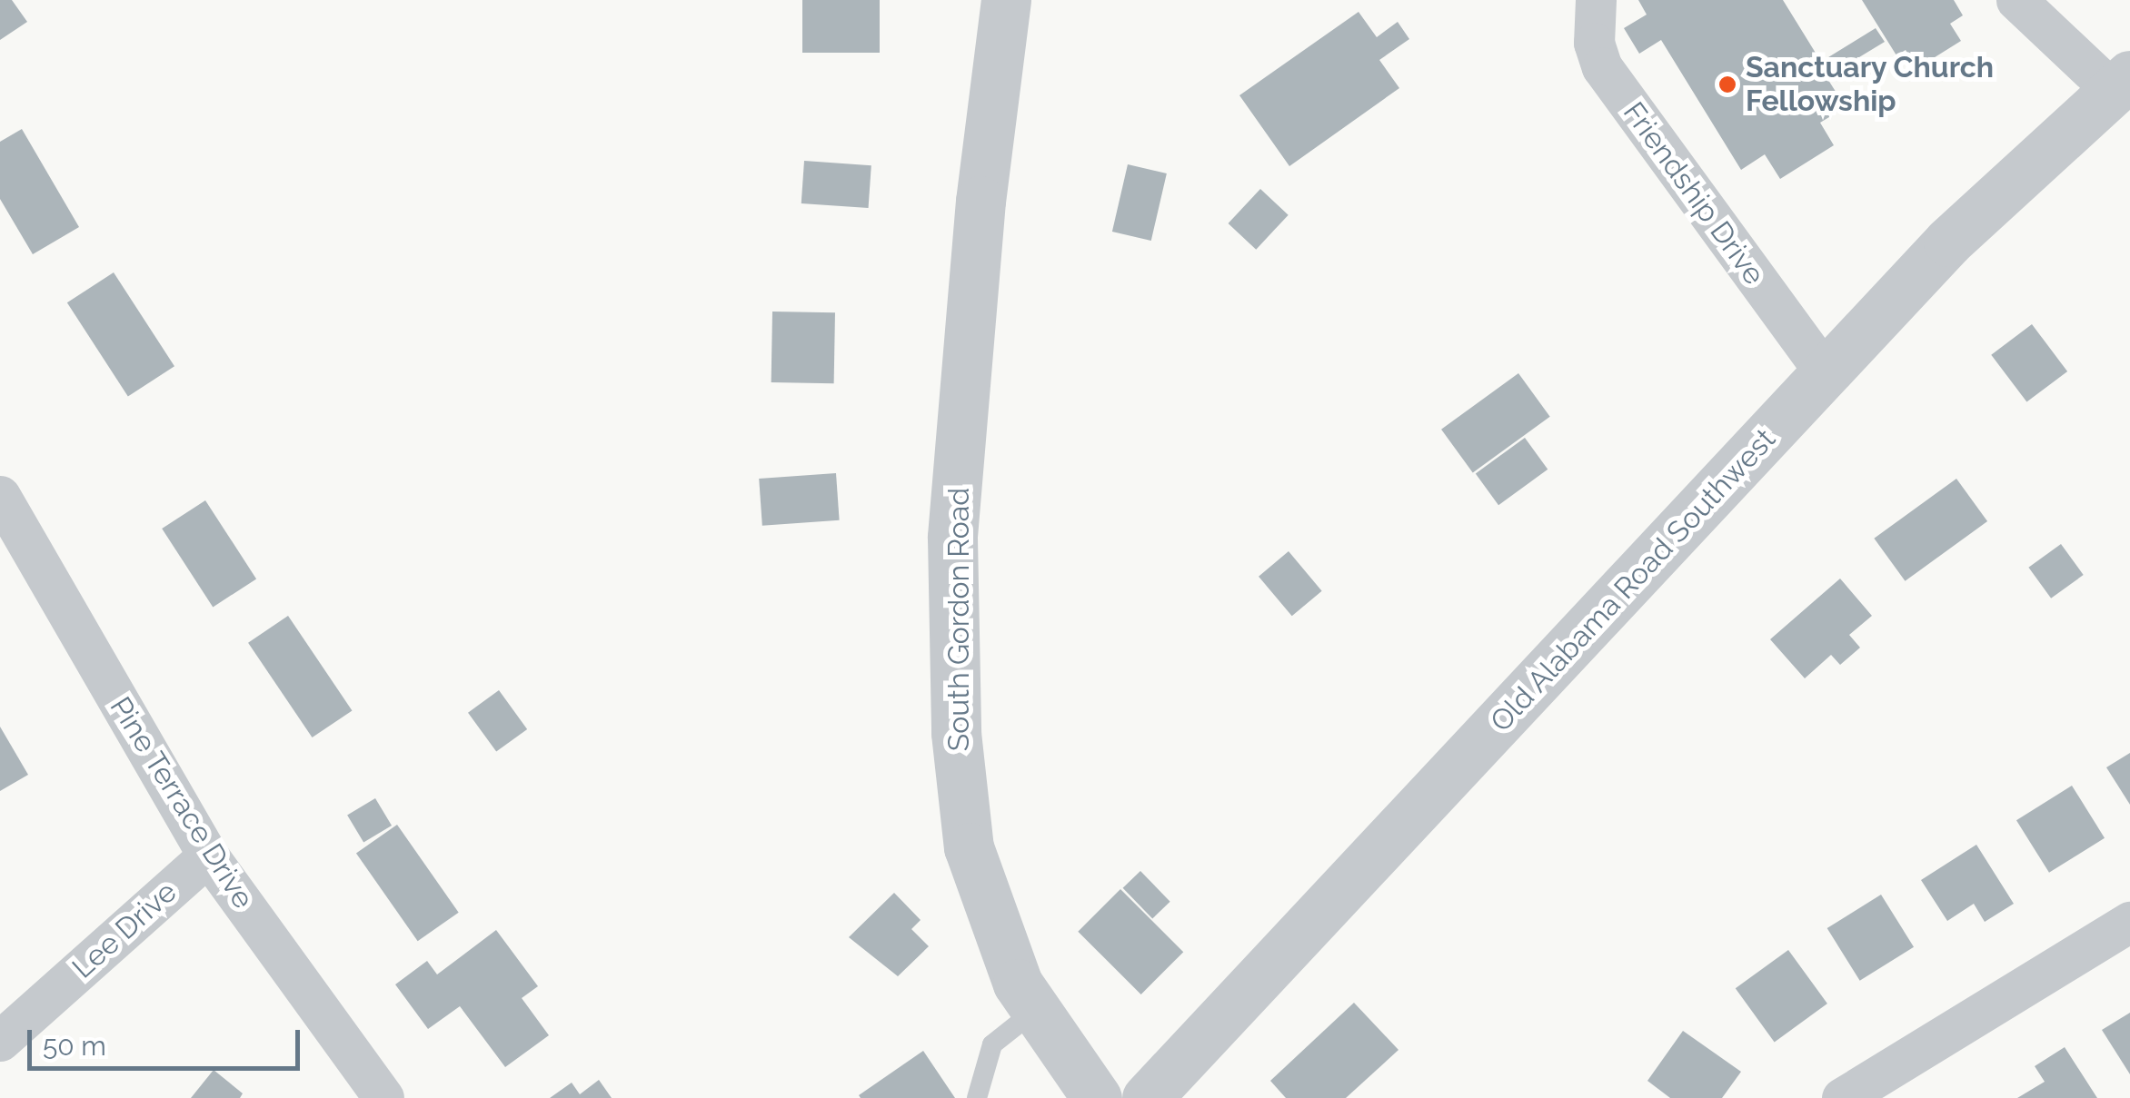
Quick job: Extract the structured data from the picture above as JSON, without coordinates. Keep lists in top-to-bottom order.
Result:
{
  "streets": {
    "street": [
      "Friendship Drive",
      "Old Alabama Road Southwest",
      "South Gordon Road",
      "Pine Terrace Drive",
      "Lee Drive"
    ]
  },
  "crossings": [
    ["Friendship Drive", "Old Alabama Road Southwest"],
    ["Pine Terrace Drive", "Lee Drive"]
  ],
  "places": ["Sanctuary Church Fellowship"],
  "scale_bar": "50 m"
}
